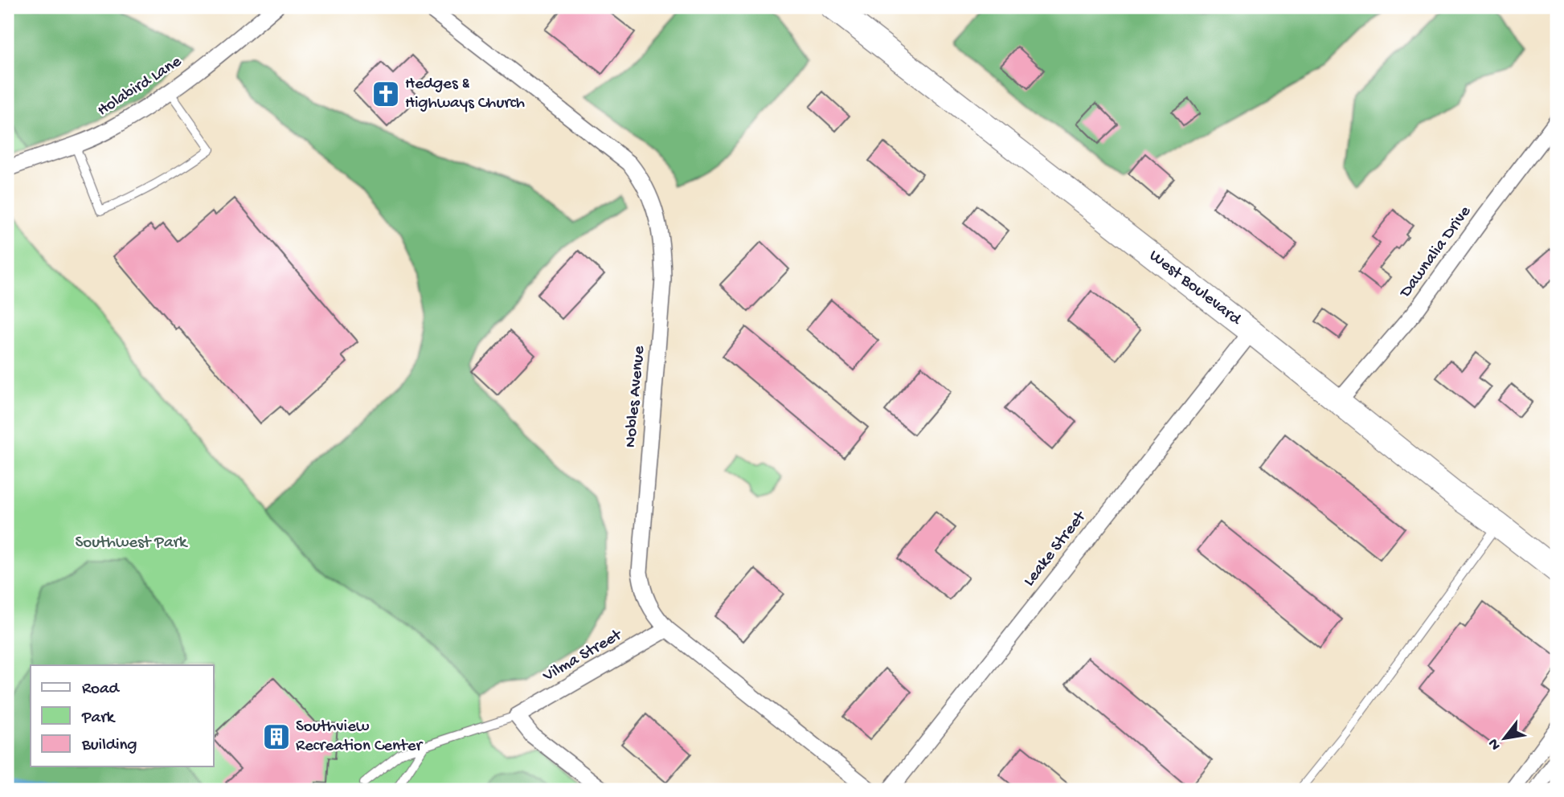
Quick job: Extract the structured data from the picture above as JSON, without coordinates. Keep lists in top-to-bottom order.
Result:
{
  "streets": {
    "main road": ["West Boulevard"],
    "street": [
      "Holabird Lane",
      "Dawnalia Drive",
      "Nobles Avenue",
      "Leake Street",
      "Vilma Street"
    ]
  },
  "crossings": [
    ["Dawnalia Drive", "West Boulevard"],
    ["West Boulevard", "Leake Street"],
    ["Nobles Avenue", "Vilma Street"]
  ],
  "parks": ["Southwest Park"],
  "places": {
    "church": ["Hedges & Highways Church"],
    "building": ["Southview Recreation Center"]
  },
  "legend": ["Road", "Park", "Building"],
  "north": "bottom left"
}
